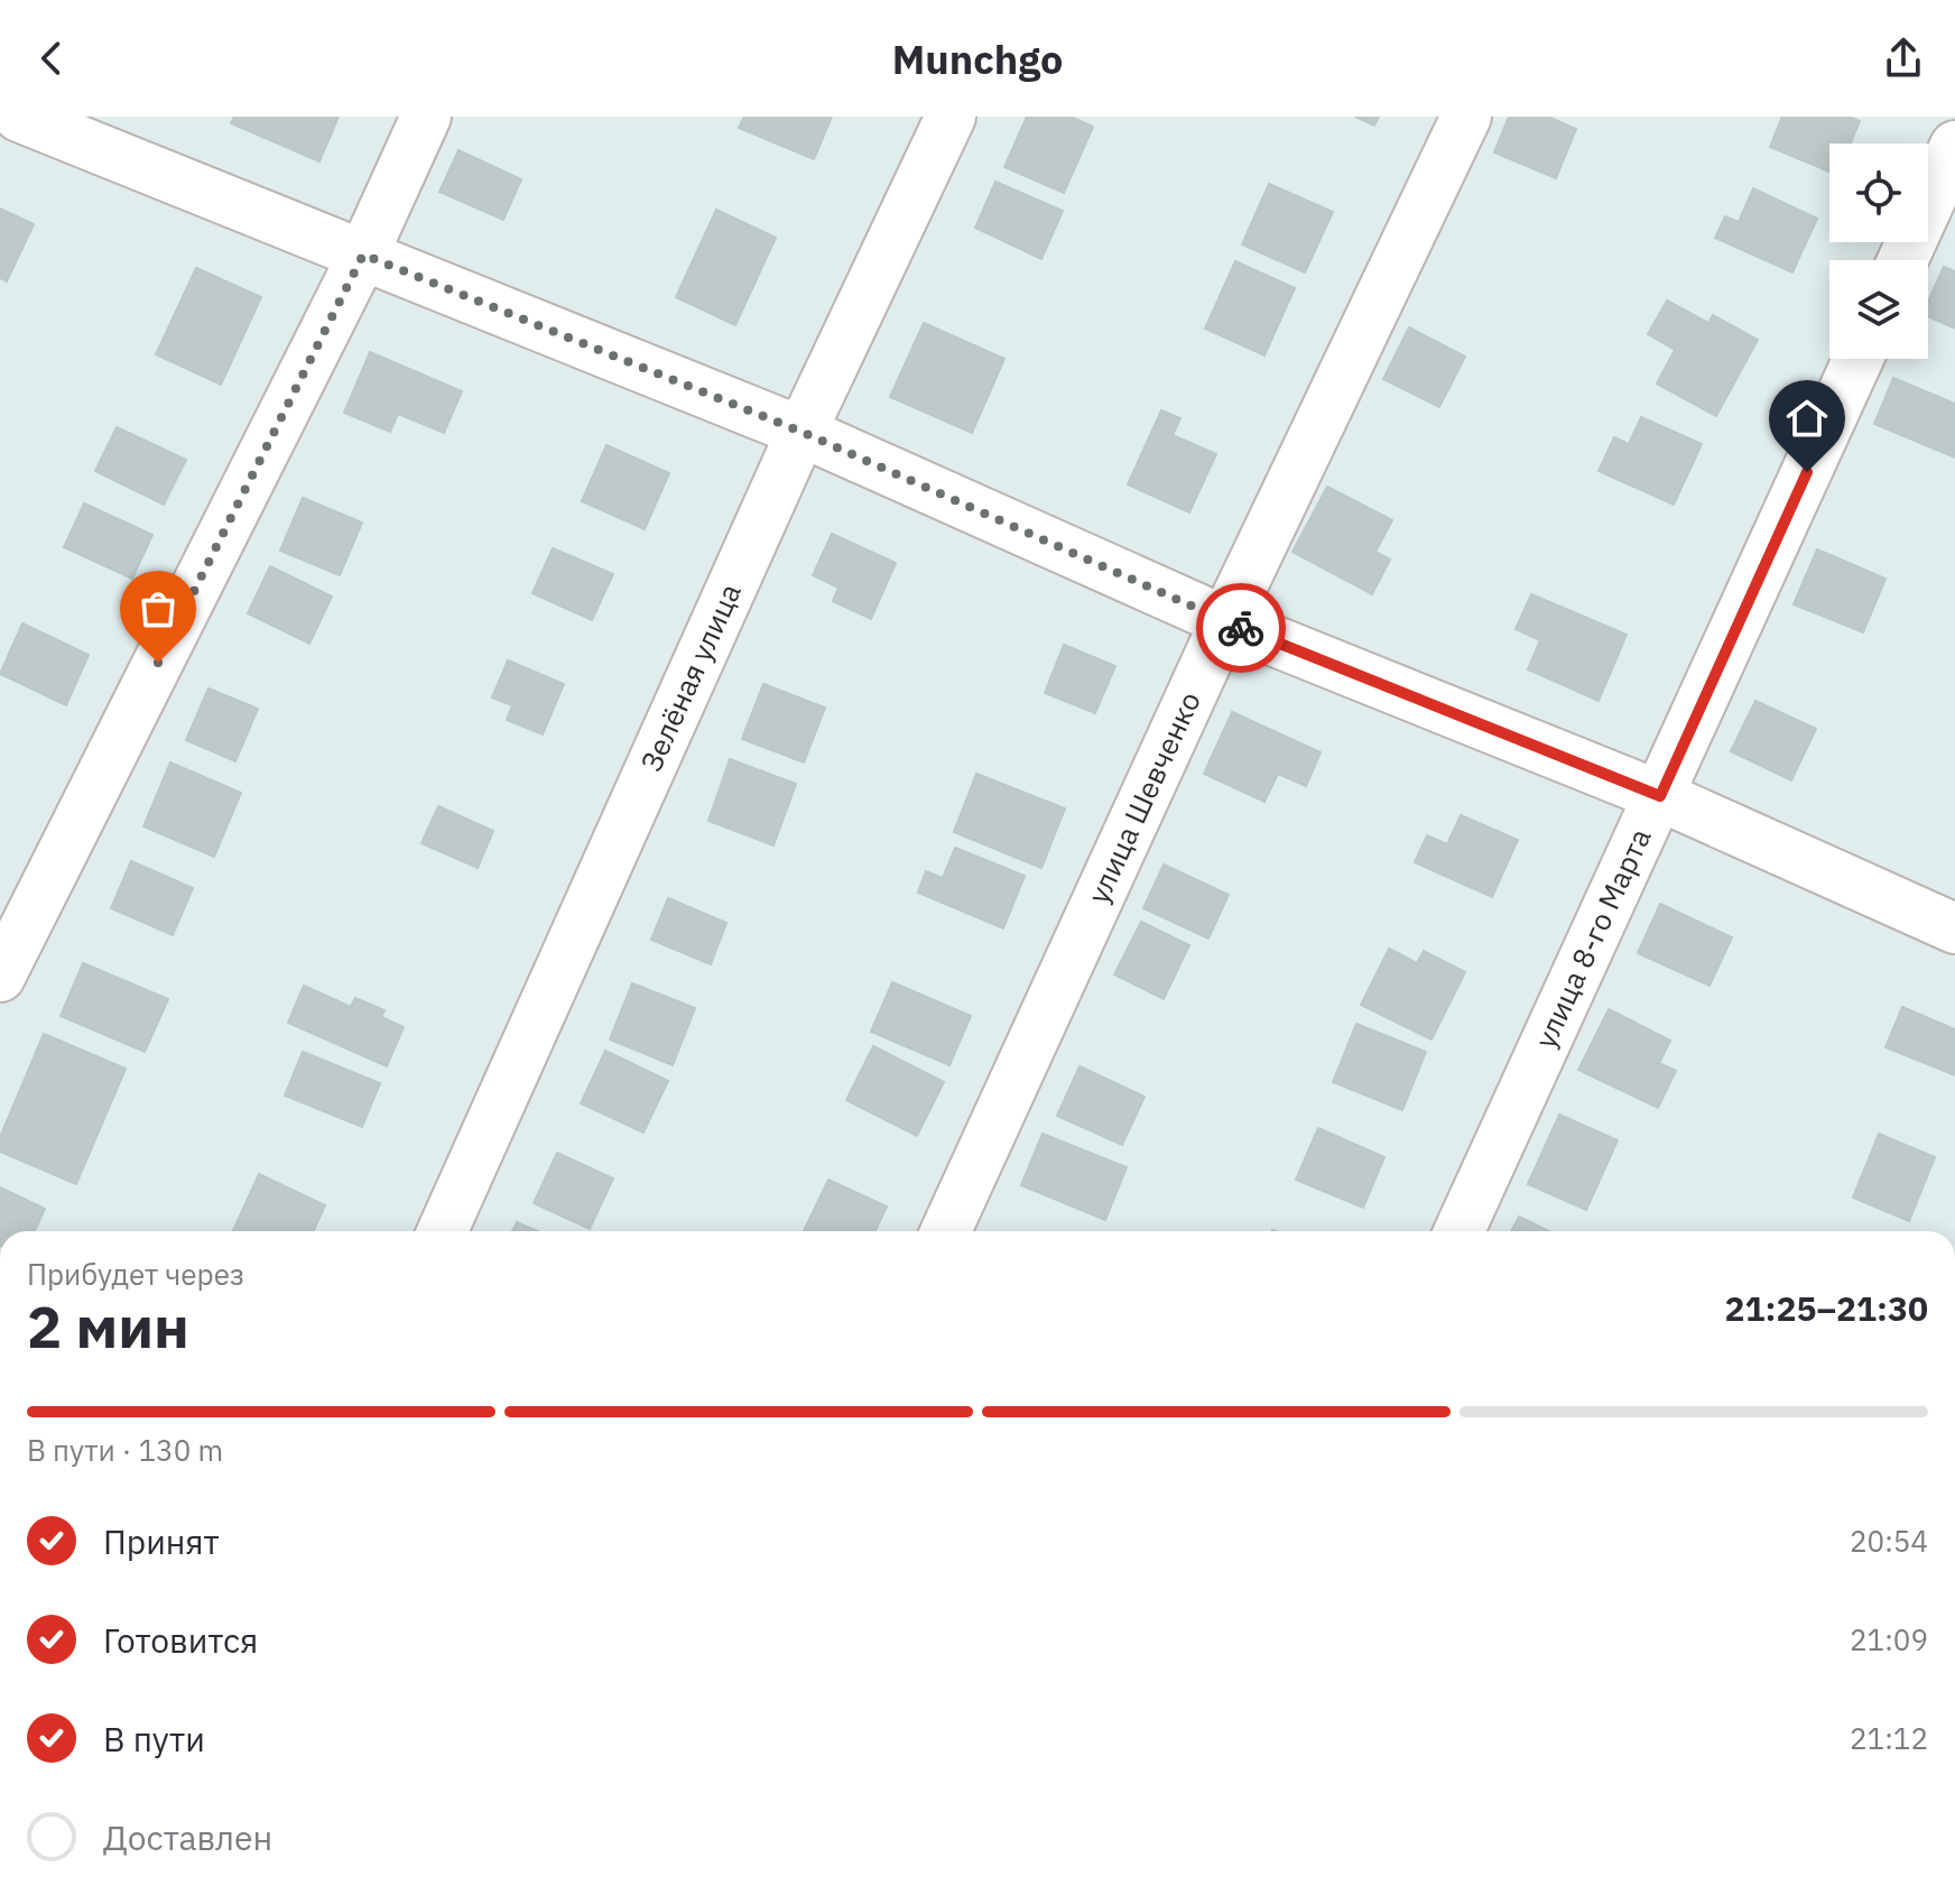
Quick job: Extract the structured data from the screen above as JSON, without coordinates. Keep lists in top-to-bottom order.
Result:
{
  "streets": {
    "street": ["Зелёная улица", "улица Шевченко", "улица 8-го Марта"]
  },
  "page": {
    "header": "Munchgo",
    "heading": ["2 мин", "Прибудет через", "21:25–21:30"],
    "bar": "В пути · 130 m",
    "list": [
      ["Принят", "20:54"],
      ["Готовится", "21:09"],
      ["В пути", "21:12"],
      "Доставлен"
    ]
  }
}
